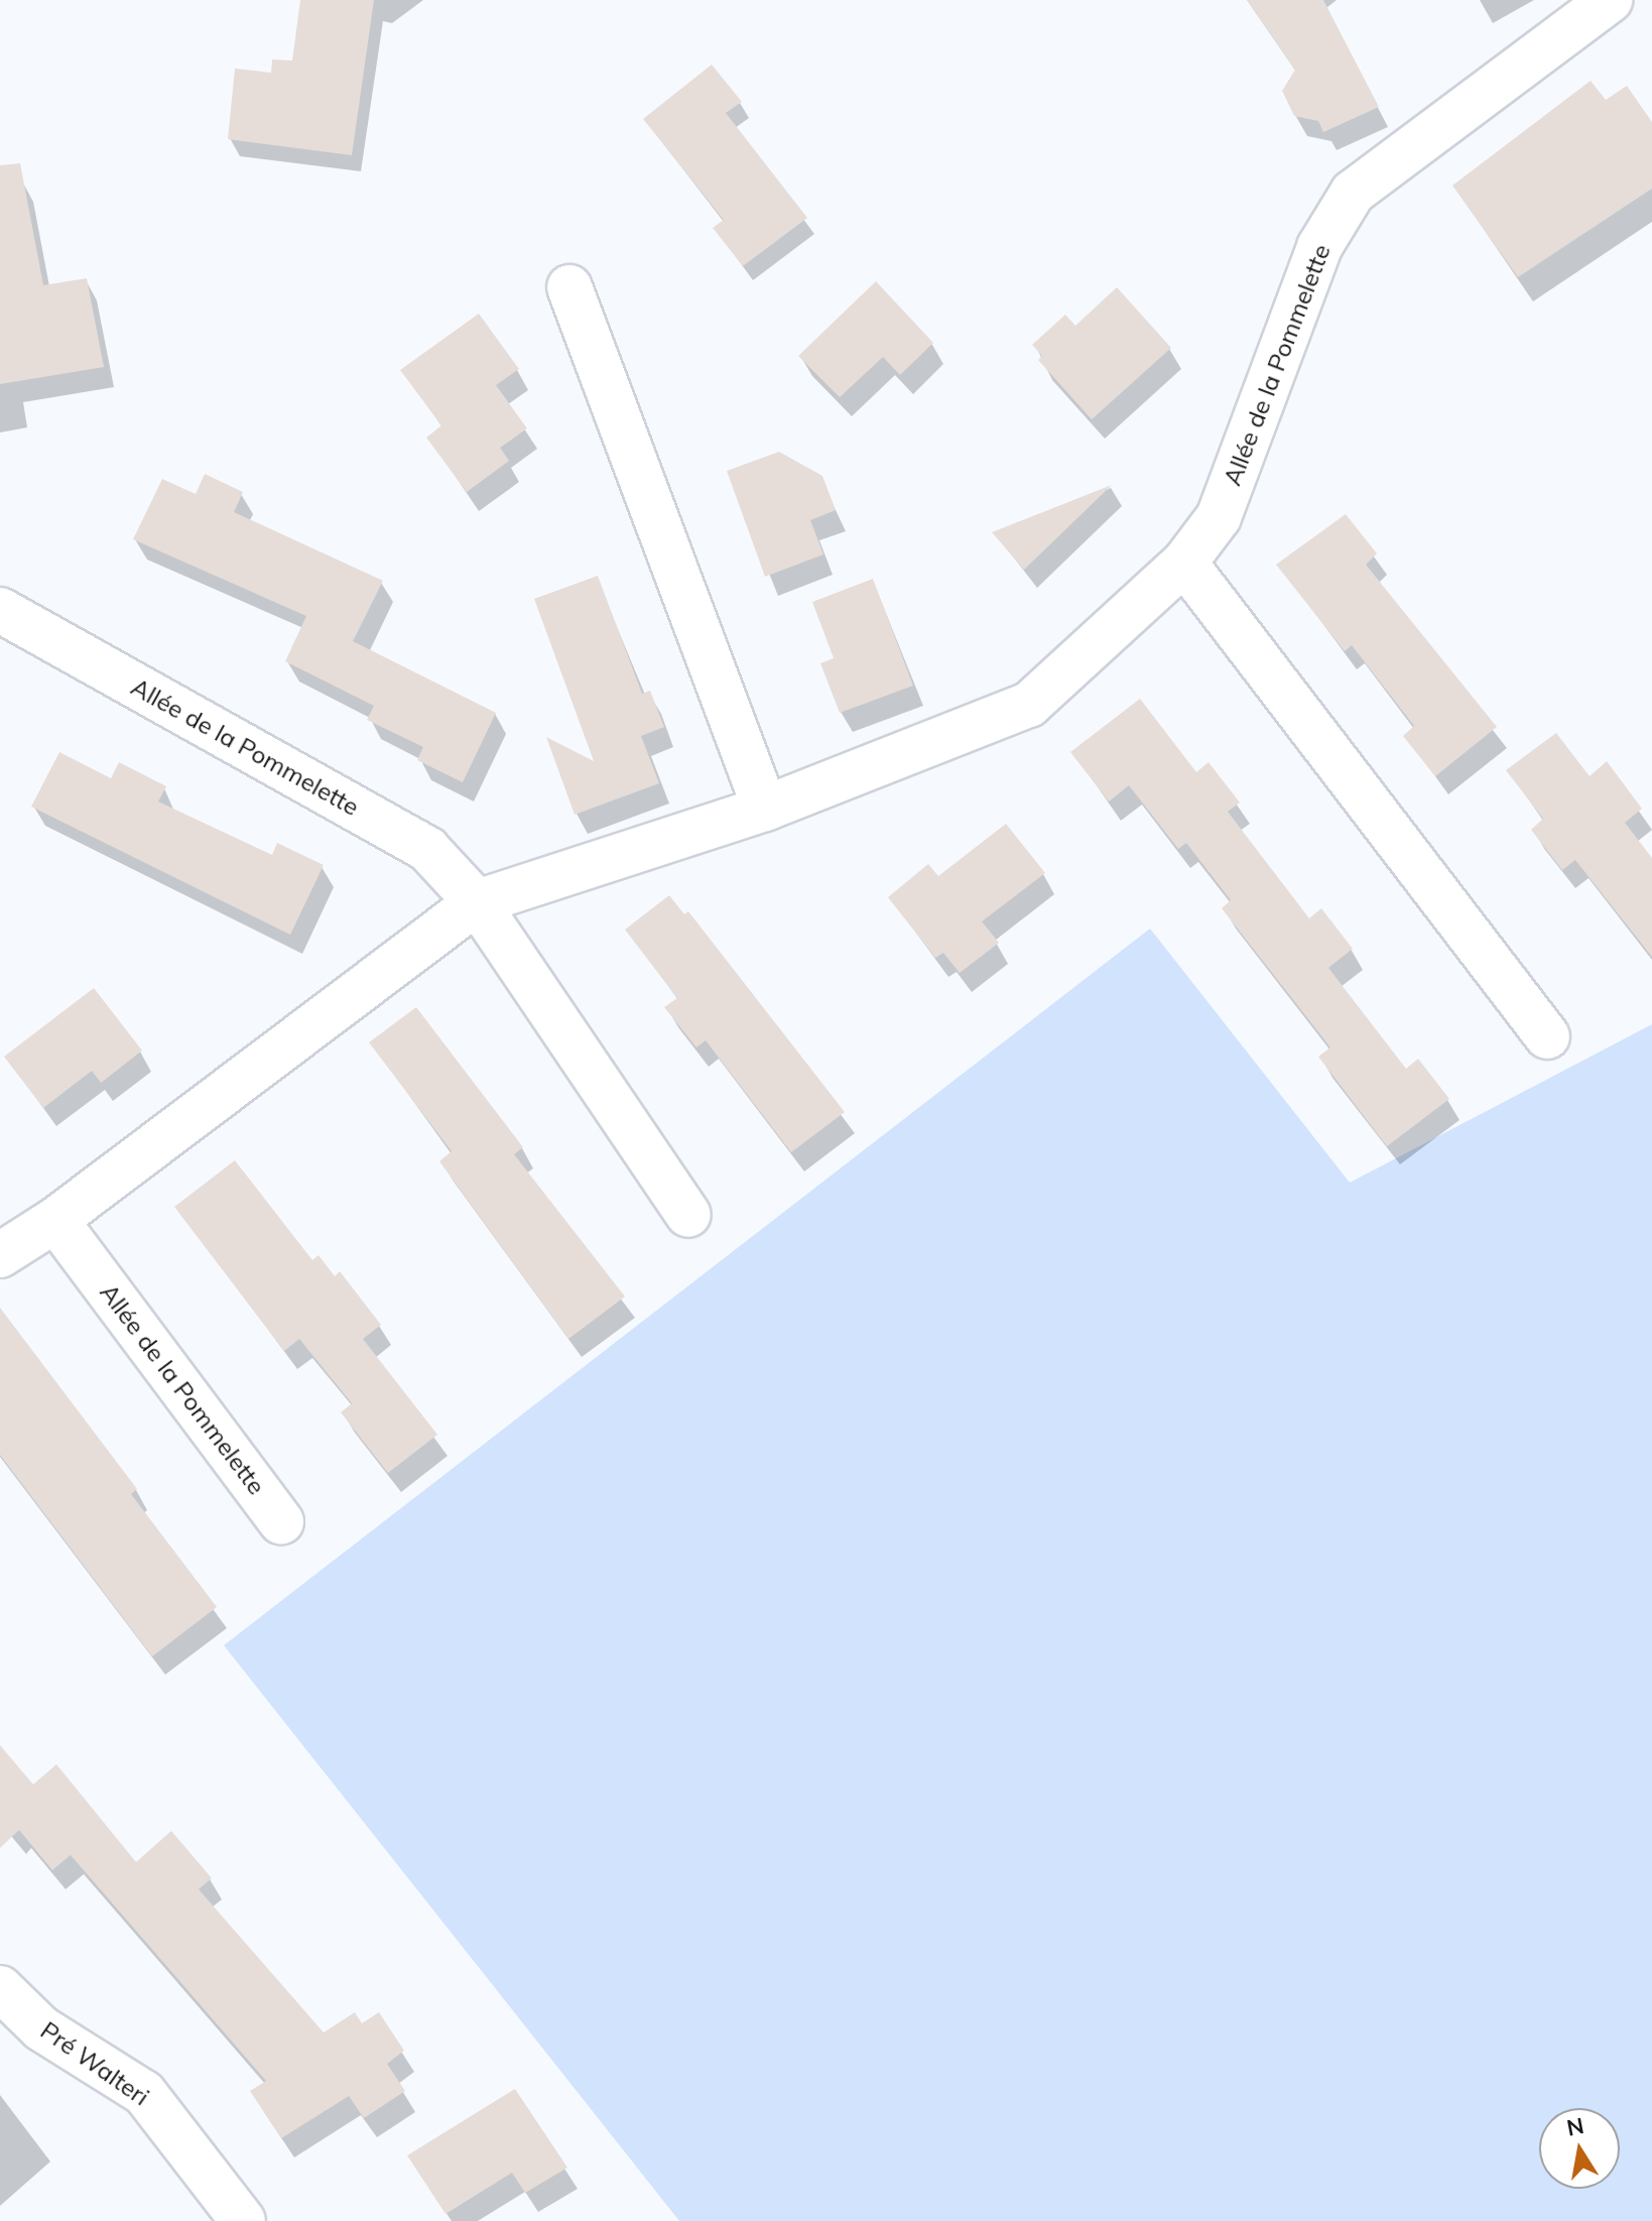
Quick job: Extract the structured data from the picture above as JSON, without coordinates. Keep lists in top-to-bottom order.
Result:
{
  "streets": {
    "street": ["Allée de la Pommelette", "Pré Walteri"]
  },
  "north": "top"
}
